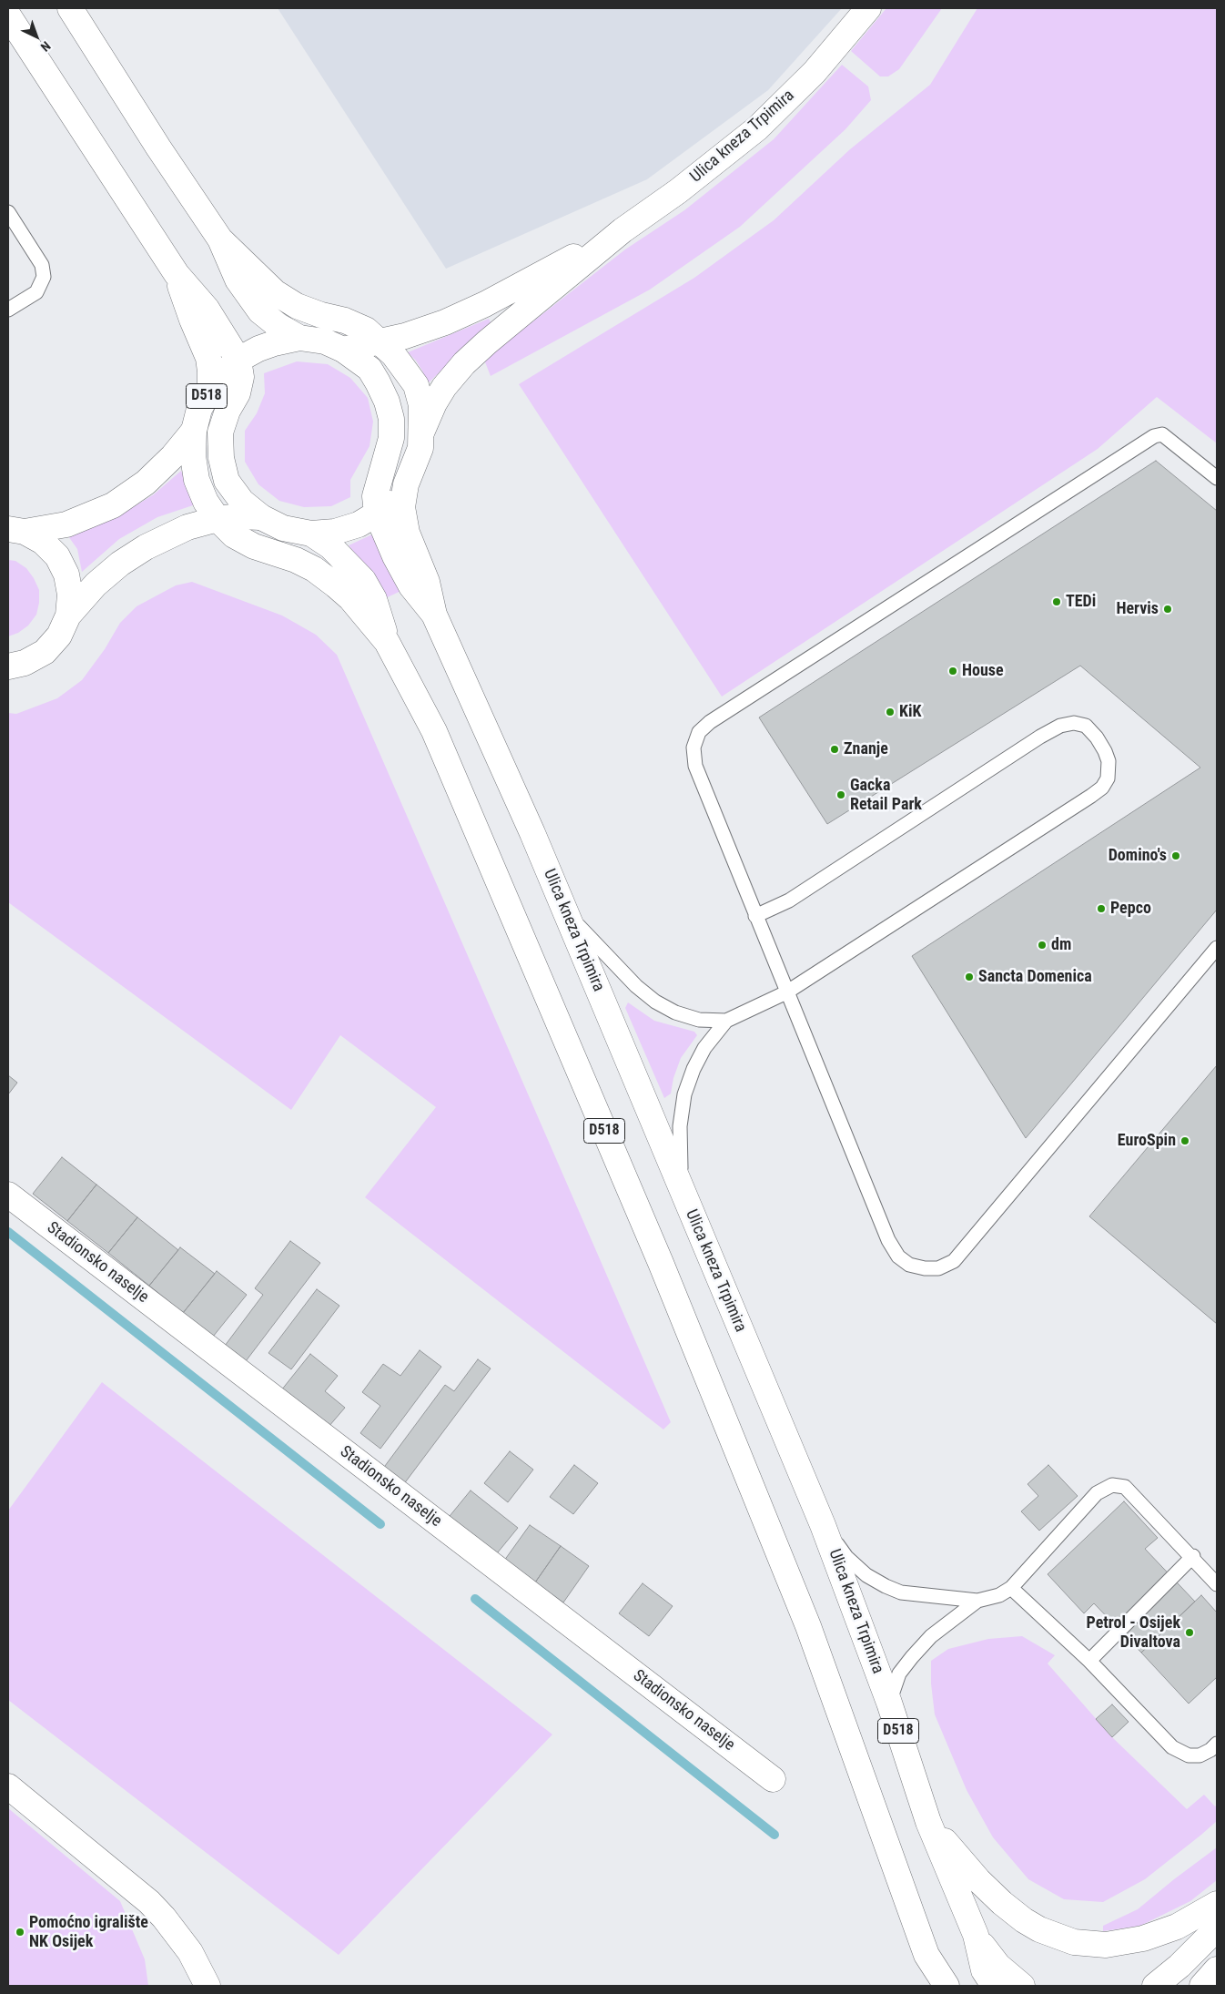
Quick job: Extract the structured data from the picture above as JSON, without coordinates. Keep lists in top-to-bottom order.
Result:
{
  "streets": {
    "main road": ["Ulica kneza Trpimira", "D518", "Stadionsko naselje"]
  },
  "crossings": [
    ["Ulica kneza Trpimira", "D518"]
  ],
  "places": [
    "TEDi",
    "Hervis",
    "House",
    "KiK",
    "Znanje",
    "Gacka Retail Park",
    "Domino's",
    "Pepco",
    "dm",
    "Sancta Domenica",
    "EuroSpin",
    "Petrol - Osijek Divaltova",
    "Pomoćno igralište NK Osijek"
  ],
  "north": "bottom right"
}
